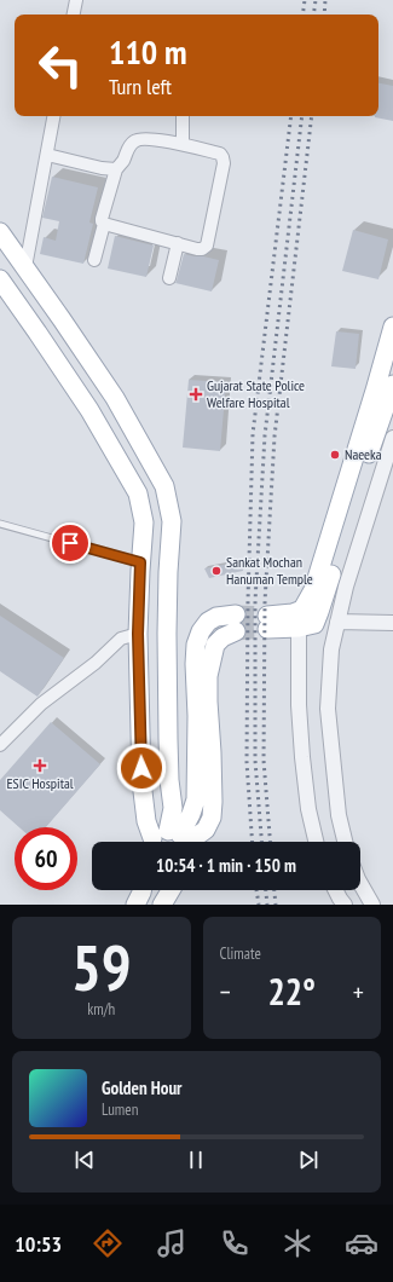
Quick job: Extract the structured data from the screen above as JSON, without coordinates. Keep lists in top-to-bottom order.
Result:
{
  "places": {
    "health": ["Gujarat State Police Welfare Hospital", "ESIC Hospital"],
    "other": ["Naeeka", "Sankat Mochan Hanuman Temple"]
  },
  "page": {
    "turn": ["110 m", "Turn left"],
    "limit": "60",
    "trip": "10:54 · 1 min · 150 m",
    "tile": [
      ["59", "km/h"],
      "Climate"
    ],
    "heat": ["−", "22°", "+"],
    "song": ["Golden Hour", "Lumen"],
    "tabs": "10:53"
  }
}
